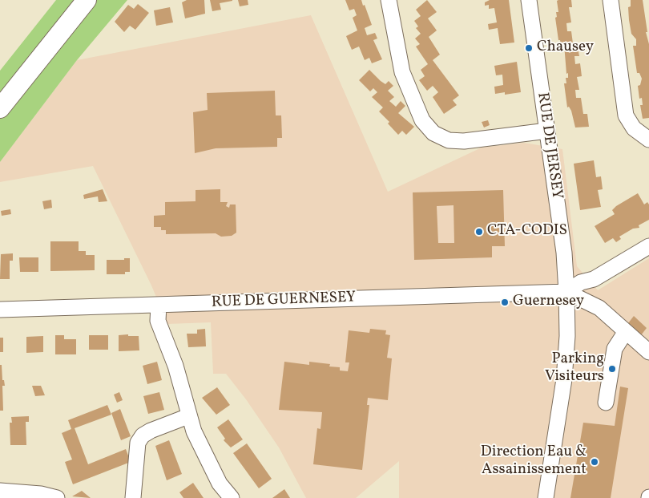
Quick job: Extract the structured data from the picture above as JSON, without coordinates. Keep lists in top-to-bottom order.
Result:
{
  "streets": {
    "street": ["RUE DE JERSEY", "RUE DE GUERNESEY"]
  },
  "crossings": [
    ["RUE DE JERSEY", "RUE DE GUERNESEY"]
  ],
  "places": [
    "Chausey",
    "CTA-CODIS",
    "Guernesey",
    "Parking Visiteurs",
    "Direction Eau & Assainissement"
  ]
}
